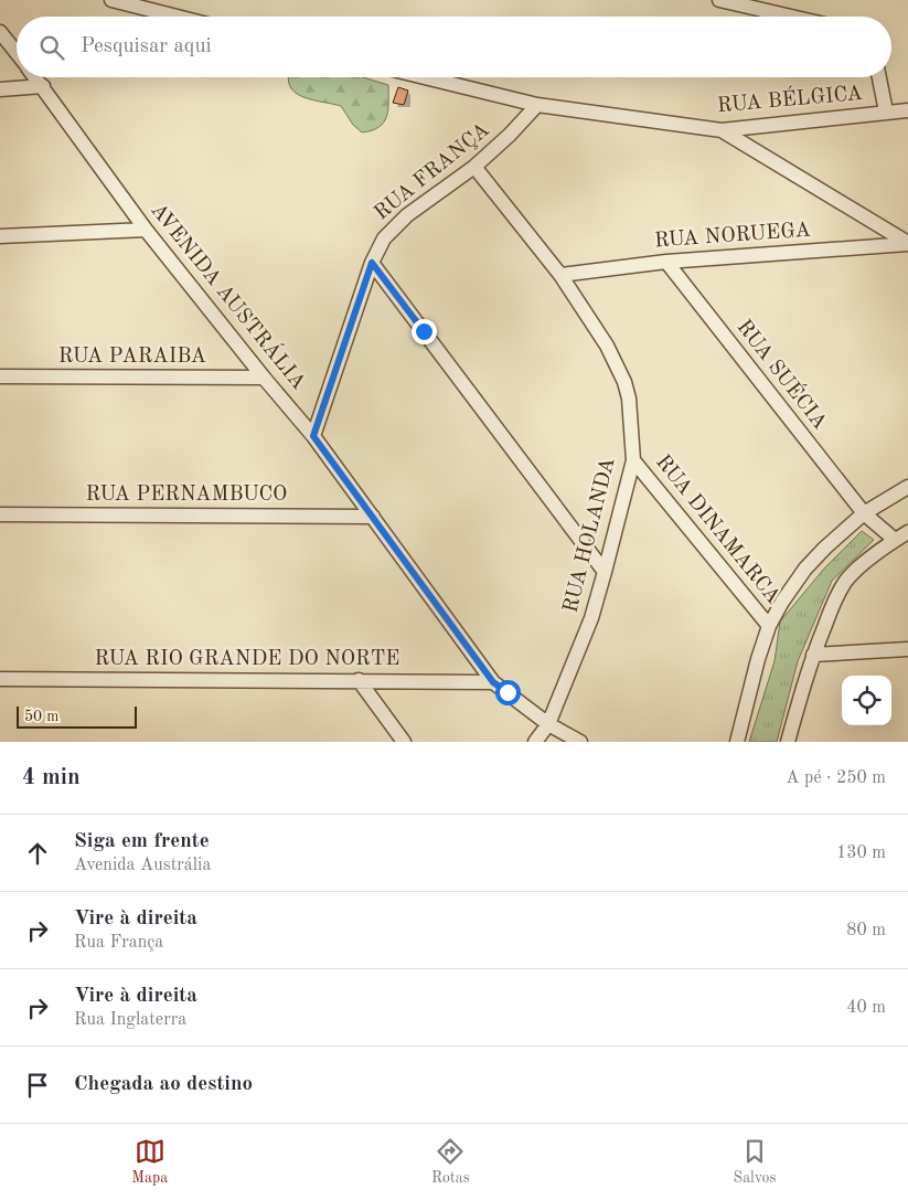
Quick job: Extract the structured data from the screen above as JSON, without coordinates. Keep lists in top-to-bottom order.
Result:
{
  "streets": {
    "street": [
      "RUA BÉLGICA",
      "RUA FRANÇA",
      "RUA NORUEGA",
      "AVENIDA AUSTRÁLIA",
      "RUA PARAIBA",
      "RUA SUÉCIA",
      "RUA PERNAMBUCO",
      "RUA DINAMARCA",
      "RUA HOLANDA",
      "RUA RIO GRANDE DO NORTE"
    ]
  },
  "crossings": [
    ["RUA BÉLGICA", "RUA FRANÇA"],
    ["RUA FRANÇA", "AVENIDA AUSTRÁLIA"],
    ["RUA FRANÇA", "RUA HOLANDA"],
    ["RUA NORUEGA", "RUA SUÉCIA"],
    ["RUA NORUEGA", "RUA HOLANDA"],
    ["AVENIDA AUSTRÁLIA", "RUA PARAIBA"],
    ["AVENIDA AUSTRÁLIA", "RUA PERNAMBUCO"],
    ["AVENIDA AUSTRÁLIA", "RUA HOLANDA"],
    ["AVENIDA AUSTRÁLIA", "RUA RIO GRANDE DO NORTE"],
    ["RUA DINAMARCA", "RUA HOLANDA"]
  ],
  "scale_bar": "50 m",
  "page": {
    "search": "Pesquisar aqui",
    "scale": "50 m",
    "heading": ["4 min", "A pé · 250 m"],
    "list": [
      ["Siga em frente", "Avenida Austrália", "130 m"],
      ["Vire à direita", "Rua França", "80 m"],
      ["Vire à direita", "Rua Inglaterra", "40 m"],
      "Chegada ao destino"
    ],
    "nav": ["Mapa", "Rotas", "Salvos"]
  }
}
